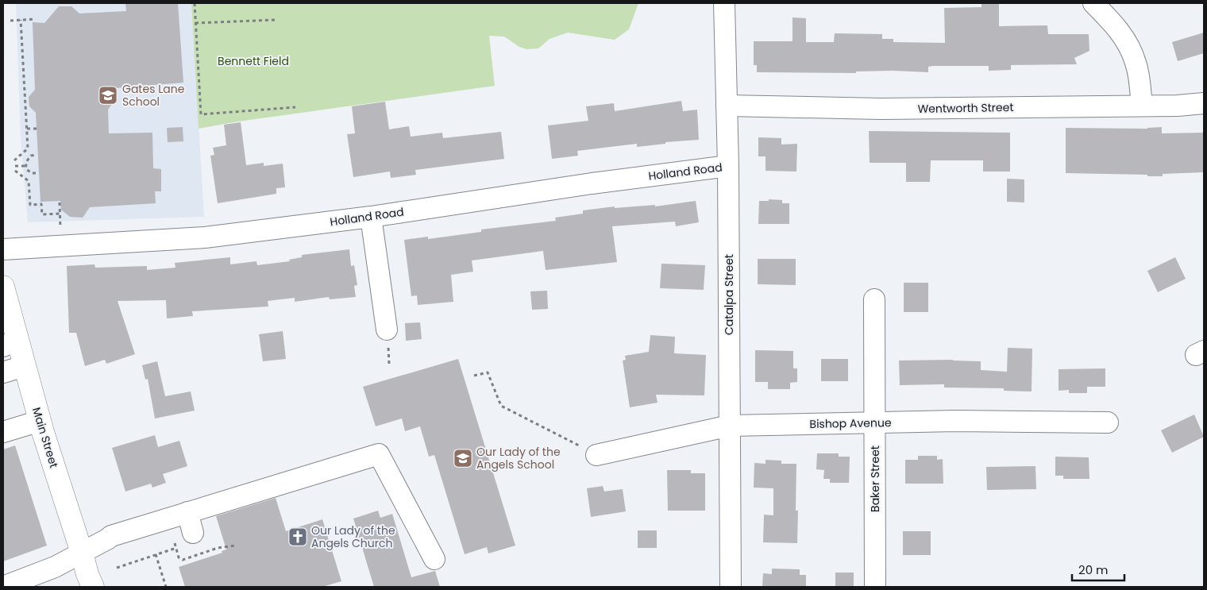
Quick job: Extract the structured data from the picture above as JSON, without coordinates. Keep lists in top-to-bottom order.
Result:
{
  "streets": {
    "highway": ["Main Street"],
    "street": [
      "Wentworth Street",
      "Holland Road",
      "Catalpa Street",
      "Bishop Avenue",
      "Baker Street"
    ]
  },
  "crossings": [
    ["Wentworth Street", "Catalpa Street"],
    ["Holland Road", "Catalpa Street"],
    ["Catalpa Street", "Bishop Avenue"],
    ["Bishop Avenue", "Baker Street"]
  ],
  "parks": ["Bennett Field"],
  "places": {
    "school or university": ["Gates Lane School", "Our Lady of the Angels School"],
    "church": ["Our Lady of the Angels Church"]
  },
  "scale_bar": "20 m"
}
